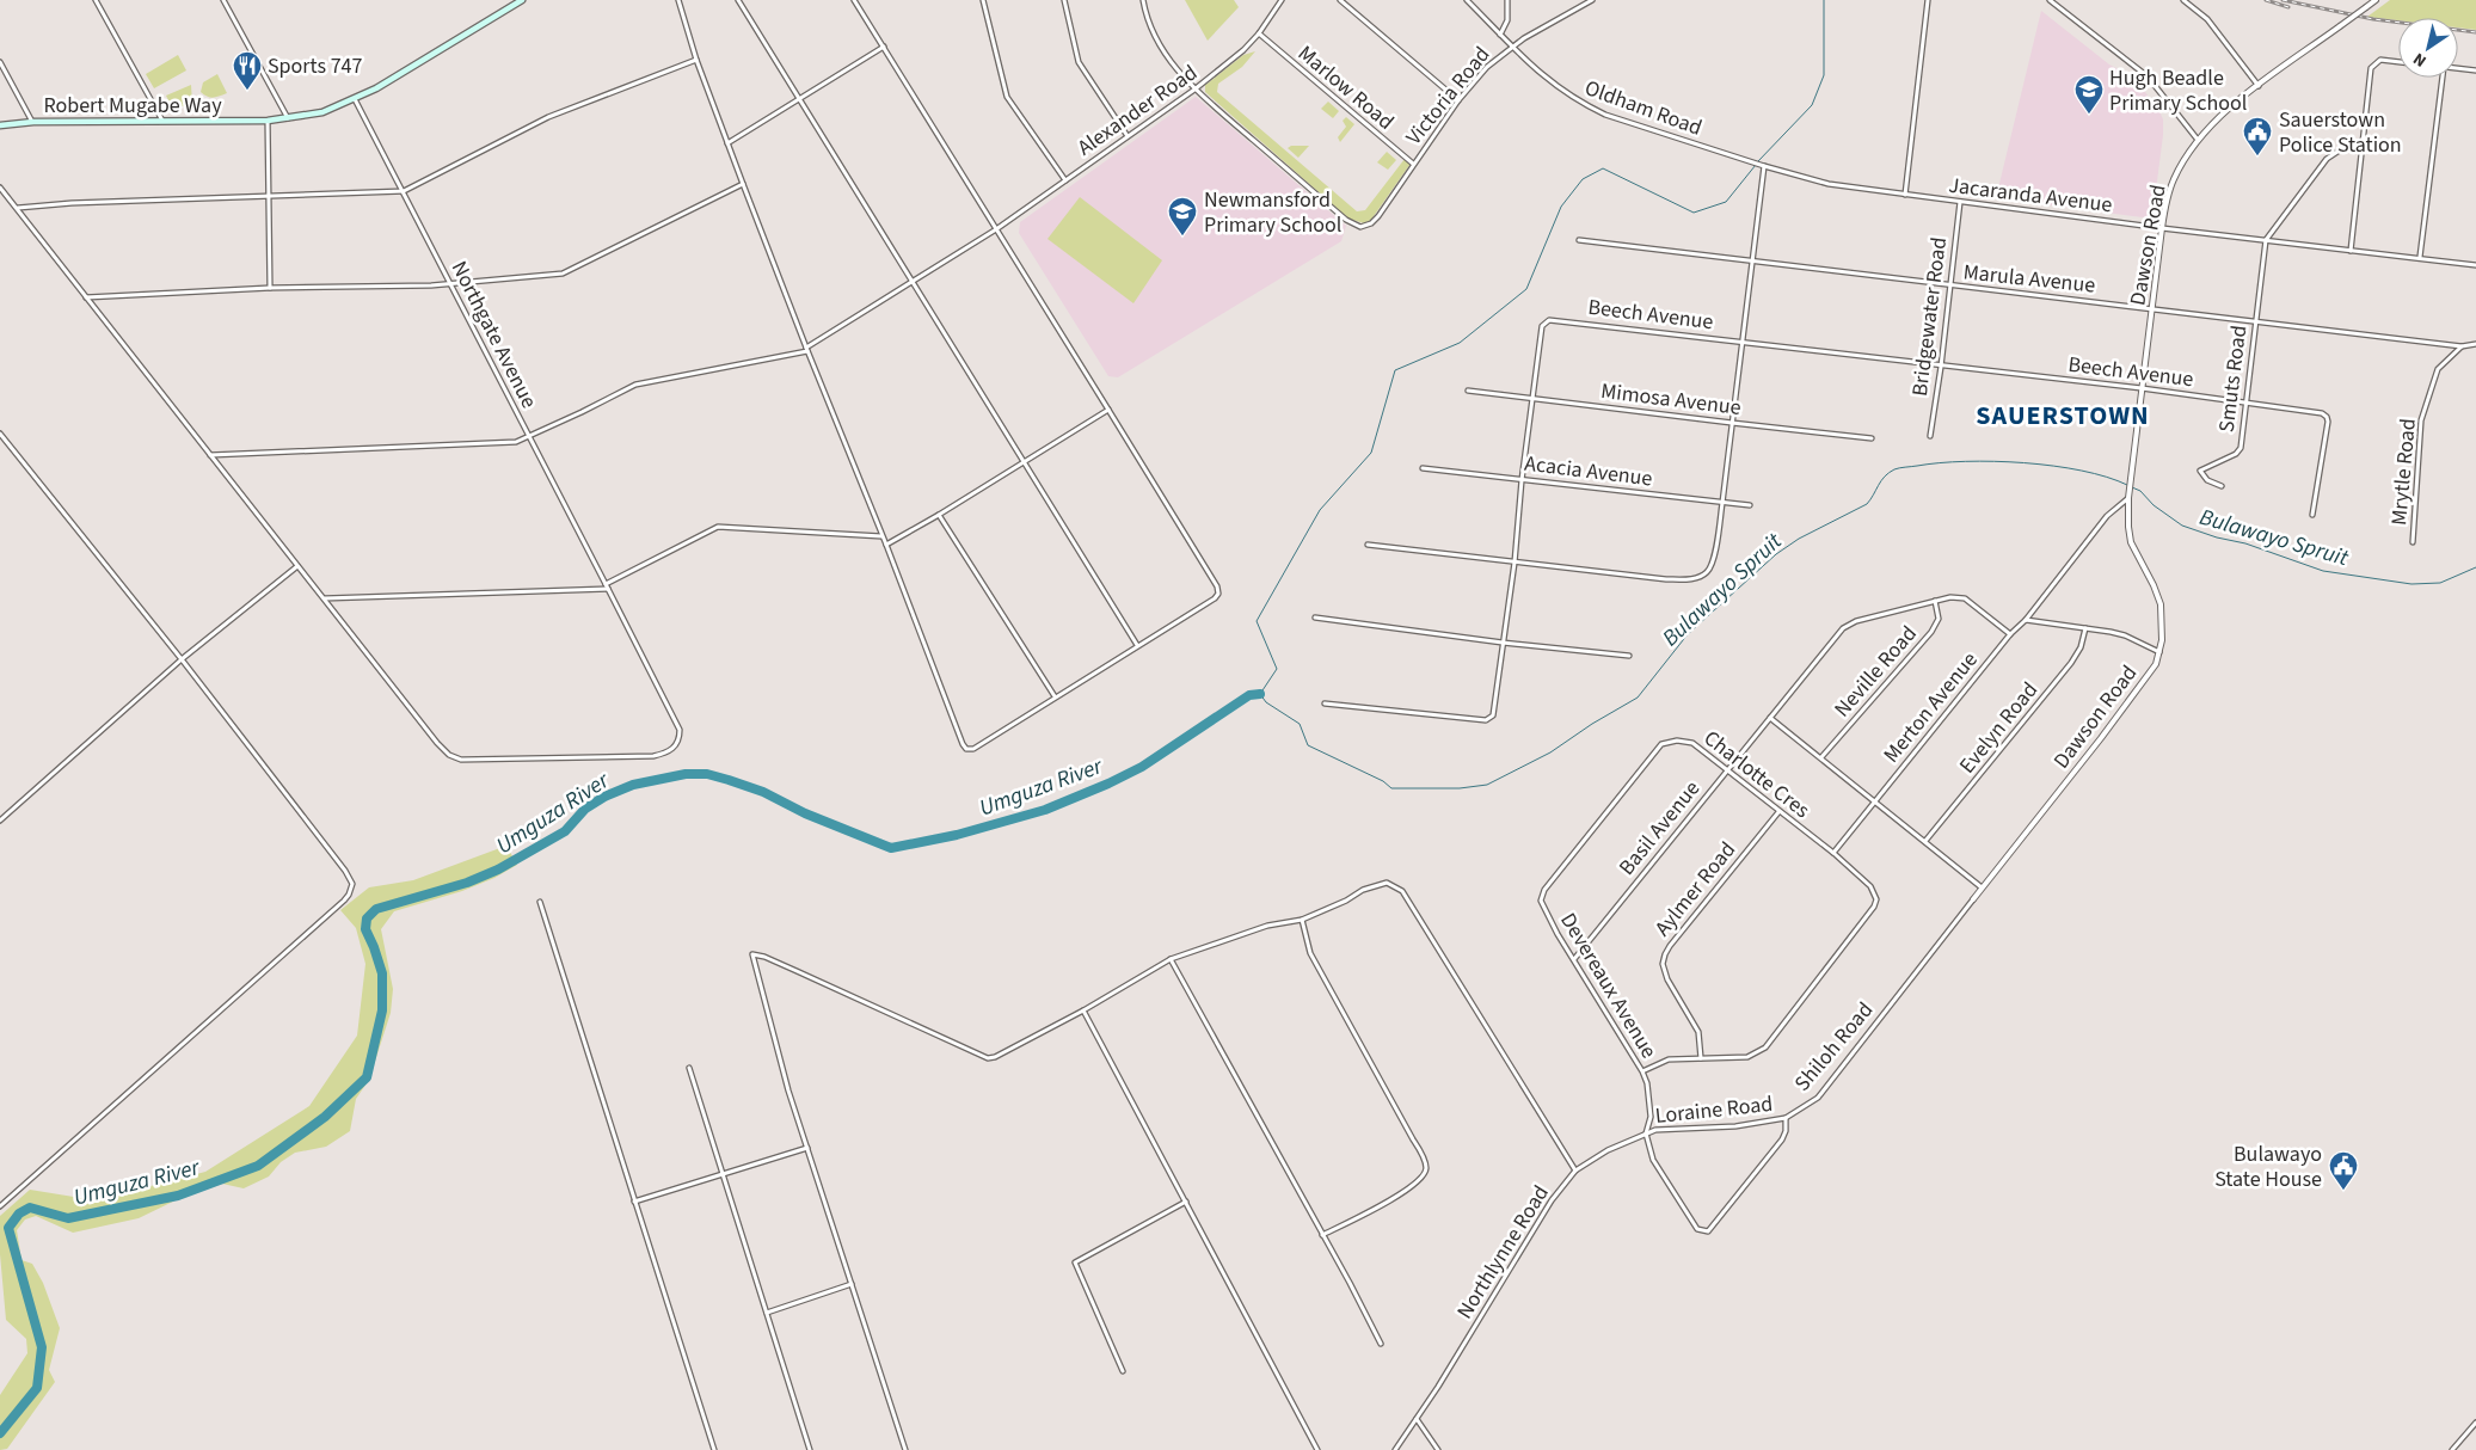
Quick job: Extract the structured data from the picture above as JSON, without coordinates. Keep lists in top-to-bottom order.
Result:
{
  "streets": {
    "main road": ["Robert Mugabe Way"],
    "street": [
      "Marlow Road",
      "Victoria Road",
      "Oldham Road",
      "Alexander Road",
      "Jacaranda Avenue",
      "Dawson Road",
      "Marula Avenue",
      "Beech Avenue",
      "Bridgewater Road",
      "Northgate Avenue",
      "Smuts Road",
      "Mimosa Avenue",
      "Acacia Avenue",
      "Mrytle Road",
      "Neville Road",
      "Merton Avenue",
      "Evelyn Road",
      "Charlotte Cres",
      "Basil Avenue",
      "Aylmer Road",
      "Devereaux Avenue",
      "Shiloh Road",
      "Loraine Road",
      "Northlynne Road"
    ]
  },
  "crossings": [
    ["Marlow Road", "Victoria Road"],
    ["Marlow Road", "Alexander Road"],
    ["Victoria Road", "Oldham Road"],
    ["Victoria Road", "Alexander Road"],
    ["Robert Mugabe Way", "Northgate Avenue"],
    ["Oldham Road", "Jacaranda Avenue"],
    ["Jacaranda Avenue", "Dawson Road"],
    ["Jacaranda Avenue", "Bridgewater Road"],
    ["Jacaranda Avenue", "Smuts Road"],
    ["Dawson Road", "Marula Avenue"],
    ["Dawson Road", "Beech Avenue"],
    ["Dawson Road", "Merton Avenue"],
    ["Dawson Road", "Shiloh Road"],
    ["Marula Avenue", "Bridgewater Road"],
    ["Marula Avenue", "Smuts Road"],
    ["Marula Avenue", "Mrytle Road"],
    ["Beech Avenue", "Bridgewater Road"],
    ["Beech Avenue", "Smuts Road"],
    ["Beech Avenue", "Mimosa Avenue"],
    ["Beech Avenue", "Acacia Avenue"],
    ["Neville Road", "Basil Avenue"],
    ["Merton Avenue", "Basil Avenue"],
    ["Charlotte Cres", "Basil Avenue"],
    ["Charlotte Cres", "Aylmer Road"],
    ["Charlotte Cres", "Devereaux Avenue"],
    ["Basil Avenue", "Devereaux Avenue"],
    ["Devereaux Avenue", "Shiloh Road"],
    ["Devereaux Avenue", "Loraine Road"],
    ["Devereaux Avenue", "Northlynne Road"],
    ["Shiloh Road", "Loraine Road"],
    ["Loraine Road", "Northlynne Road"]
  ],
  "districts": ["SAUERSTOWN"],
  "water": ["Bulawayo Spruit", "Umguza River"],
  "places": {
    "restaurant": ["Sports 747"],
    "school or university": ["Hugh Beadle Primary School", "Newmansford Primary School"],
    "public building": ["Sauerstown Police Station", "Bulawayo State House"]
  },
  "north": "bottom left"
}
